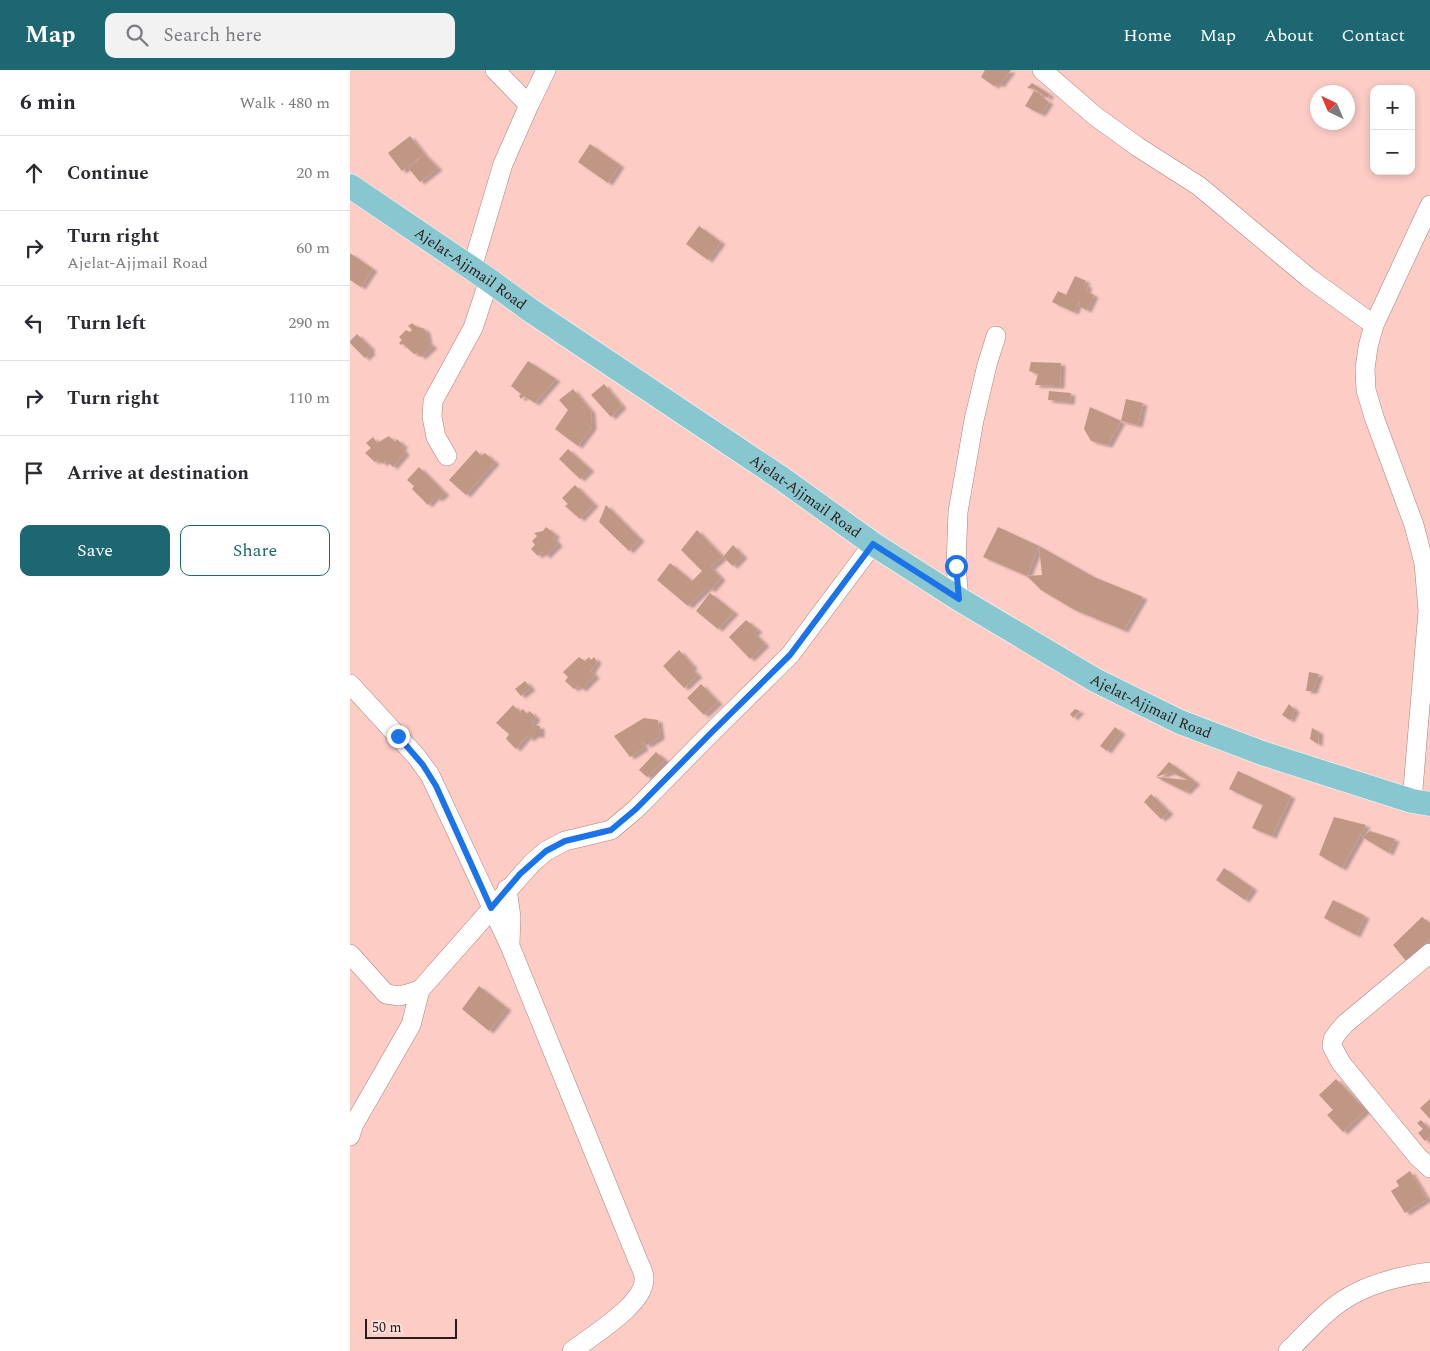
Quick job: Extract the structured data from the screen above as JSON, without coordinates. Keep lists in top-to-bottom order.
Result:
{
  "streets": {
    "main road": ["Ajelat-Ajjmail Road"]
  },
  "scale_bar": "50 m",
  "north": "top left",
  "page": {
    "header": "Map",
    "search": "Search here",
    "nav": [
      "Home",
      "Map",
      "About",
      "Contact"
    ],
    "heading": ["6 min", "Walk · 480 m"],
    "map_buttons": ["+", "−"],
    "list": [
      ["Continue", "20 m"],
      ["Turn right", "Ajelat-Ajjmail Road", "60 m"],
      ["Turn left", "290 m"],
      ["Turn right", "110 m"],
      "Arrive at destination"
    ],
    "buttons": ["Save", "Share"],
    "scale": "50 m"
  }
}
